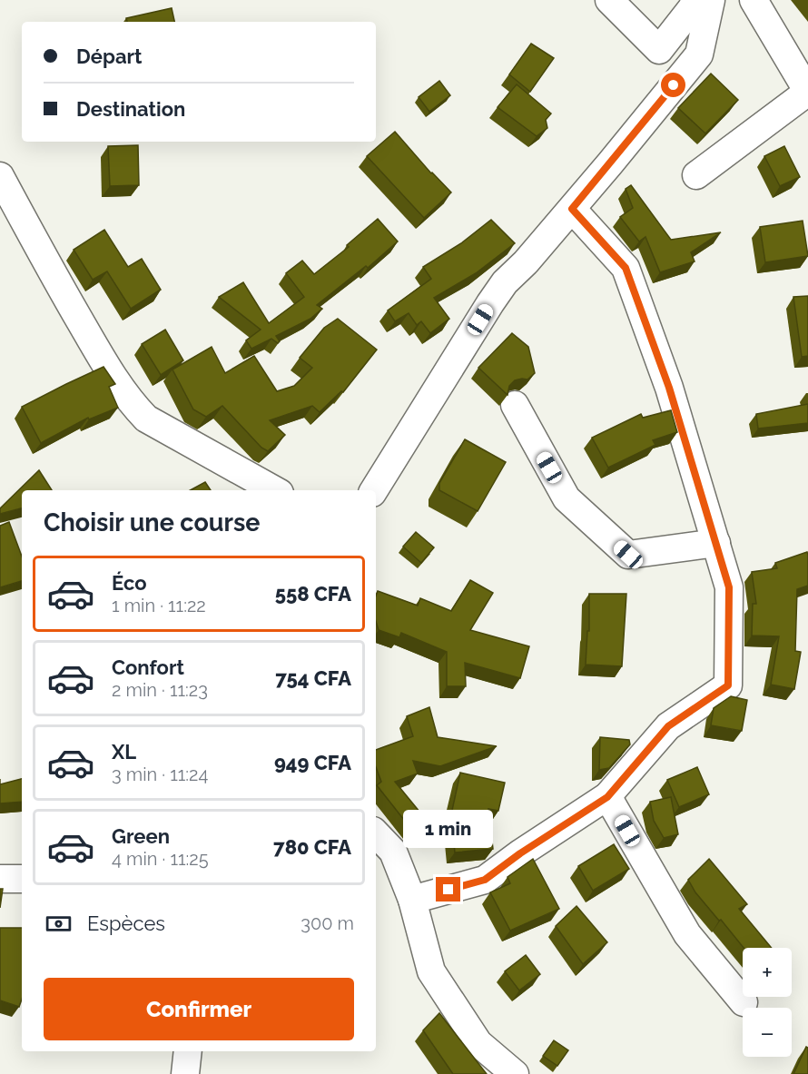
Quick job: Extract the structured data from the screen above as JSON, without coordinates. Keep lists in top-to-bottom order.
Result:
{
  "page": {
    "banner": ["Départ", "Destination"],
    "heading": "Choisir une course",
    "list": [
      {
        "name": "Éco",
        "note": "1 min · 11:22",
        "value": "558 CFA"
      },
      {
        "name": "Confort",
        "note": "2 min · 11:23",
        "value": "754 CFA"
      },
      {
        "name": "XL",
        "note": "3 min · 11:24",
        "value": "949 CFA"
      },
      {
        "name": "Green",
        "note": "4 min · 11:25",
        "value": "780 CFA"
      }
    ],
    "bubble": "1 min",
    "pay": ["Espèces", "300 m"],
    "map_buttons": ["+", "−"],
    "buttons": "Confirmer"
  }
}
